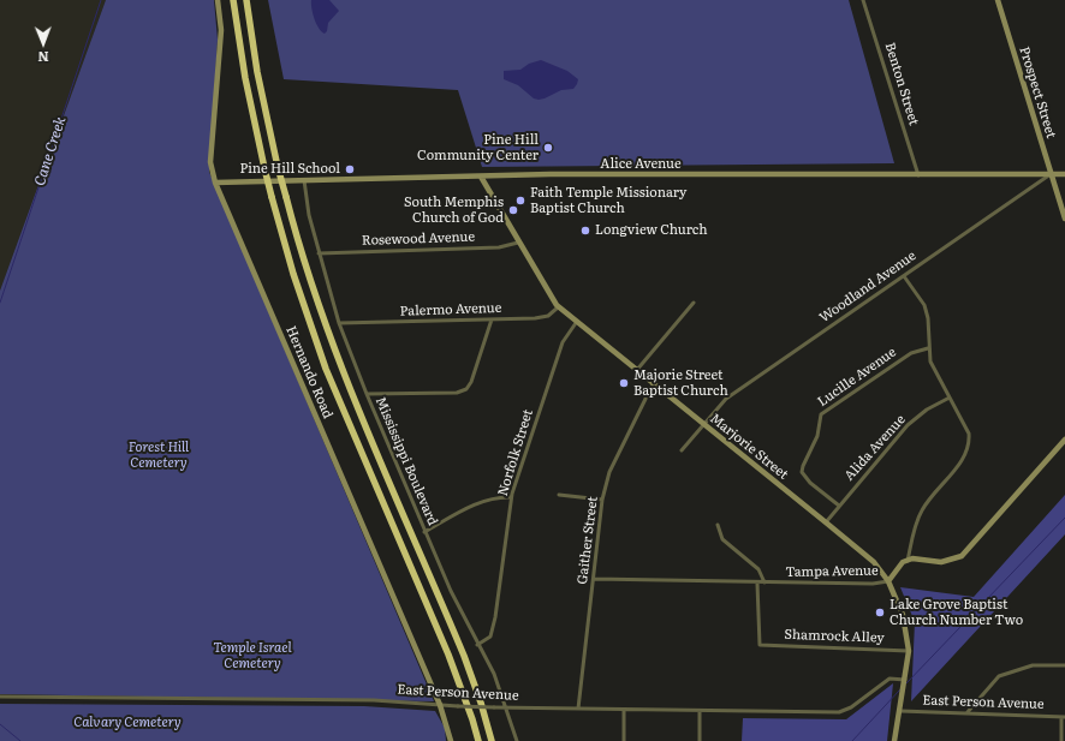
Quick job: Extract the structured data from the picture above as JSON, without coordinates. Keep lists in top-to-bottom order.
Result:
{
  "streets": {
    "street": [
      "Benton Street",
      "Prospect Street",
      "Alice Avenue",
      "Rosewood Avenue",
      "Woodland Avenue",
      "Palermo Avenue",
      "Hernando Road",
      "Lucille Avenue",
      "Marjorie Street",
      "Alida Avenue",
      "Norfolk Street",
      "Mississippi Boulevard",
      "Gaither Street",
      "Tampa Avenue",
      "Shamrock Alley",
      "East Person Avenue"
    ]
  },
  "crossings": [
    ["Benton Street", "Alice Avenue"],
    ["Prospect Street", "Alice Avenue"],
    ["Prospect Street", "Woodland Avenue"],
    ["Alice Avenue", "Woodland Avenue"],
    ["Alice Avenue", "Hernando Road"],
    ["Alice Avenue", "Marjorie Street"],
    ["Alice Avenue", "Mississippi Boulevard"],
    ["Rosewood Avenue", "Marjorie Street"],
    ["Rosewood Avenue", "Mississippi Boulevard"],
    ["Woodland Avenue", "Marjorie Street"],
    ["Palermo Avenue", "Marjorie Street"],
    ["Palermo Avenue", "Mississippi Boulevard"],
    ["Hernando Road", "East Person Avenue"],
    ["Lucille Avenue", "Alida Avenue"],
    ["Marjorie Street", "Alida Avenue"],
    ["Marjorie Street", "Norfolk Street"],
    ["Marjorie Street", "Gaither Street"],
    ["Marjorie Street", "Tampa Avenue"],
    ["Marjorie Street", "Shamrock Alley"],
    ["Marjorie Street", "East Person Avenue"],
    ["Norfolk Street", "Mississippi Boulevard"],
    ["Mississippi Boulevard", "East Person Avenue"],
    ["Gaither Street", "Tampa Avenue"],
    ["Gaither Street", "East Person Avenue"],
    ["Tampa Avenue", "Shamrock Alley"]
  ],
  "water": ["Cane Creek"],
  "parks": ["Forest Hill Cemetery", "Temple Israel Cemetery", "Calvary Cemetery"],
  "places": [
    "Pine Hill Community Center",
    "Pine Hill School",
    "Faith Temple Missionary Baptist Church",
    "South Memphis Church of God",
    "Longview Church",
    "Majorie Street Baptist Church",
    "Lake Grove Baptist Church Number Two"
  ],
  "north": "bottom"
}
